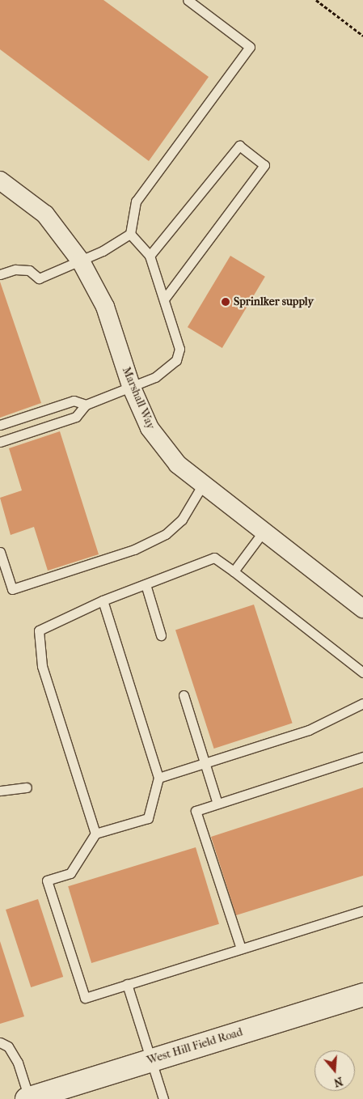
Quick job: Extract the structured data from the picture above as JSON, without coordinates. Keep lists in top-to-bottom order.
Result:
{
  "streets": {
    "main road": ["West Hill Field Road"],
    "street": ["Marshall Way"]
  },
  "places": ["Sprinlker supply"],
  "north": "bottom"
}
